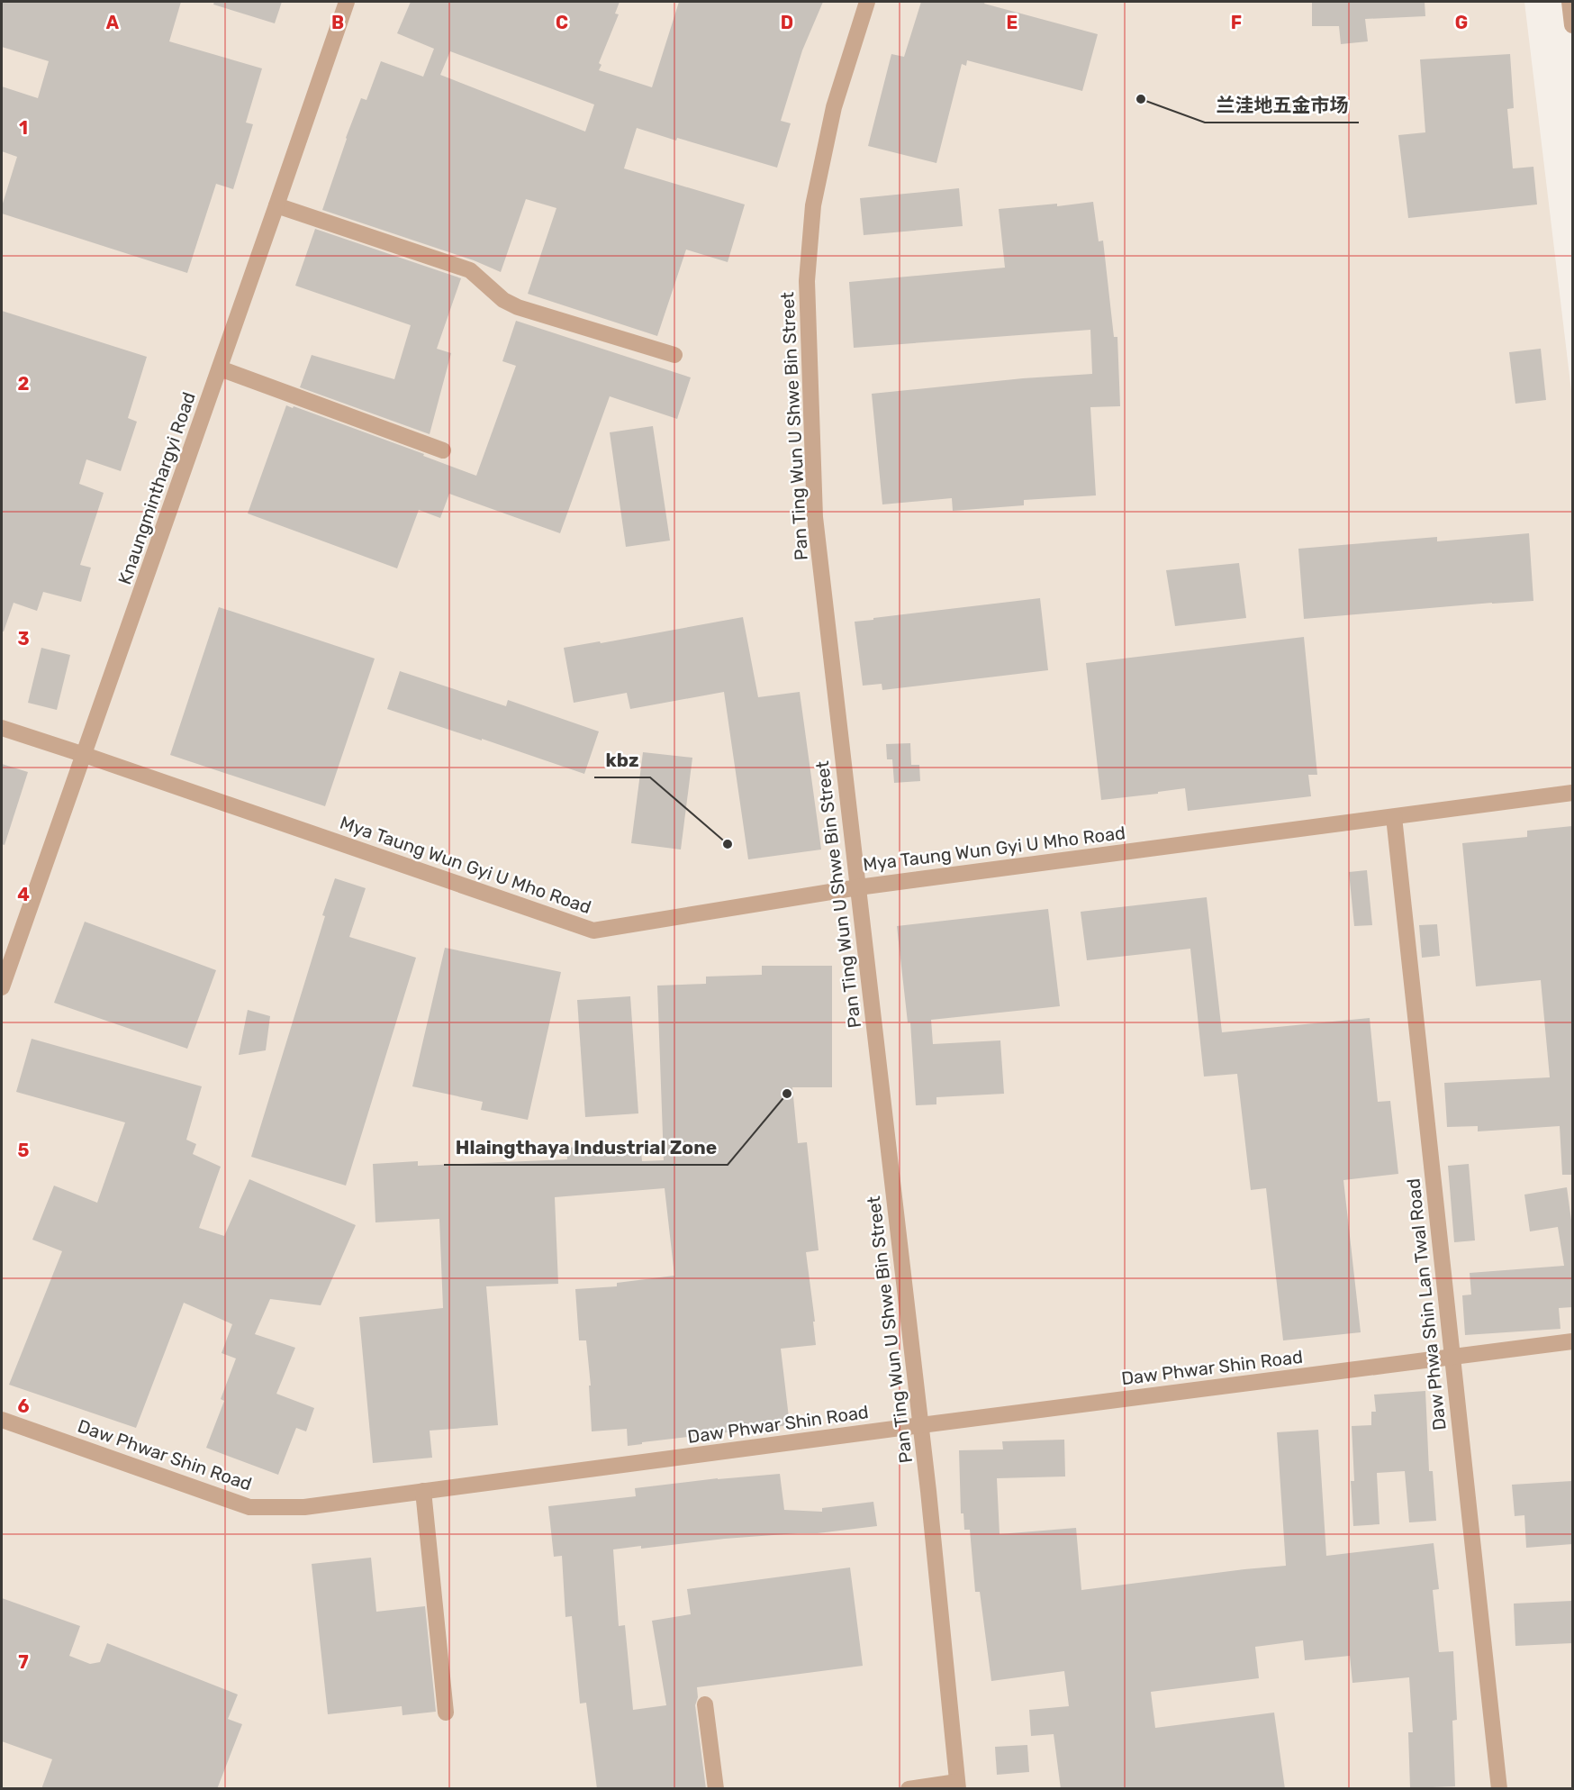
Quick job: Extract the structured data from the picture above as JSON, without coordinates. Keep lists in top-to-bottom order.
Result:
{
  "streets": {
    "street": [
      "Pan Ting Wun U Shwe Bin Street",
      "Knaungminthargyi Road",
      "Mya Taung Wun Gyi U Mho Road",
      "Daw Phwa Shin Lan Twal Road",
      "Daw Phwar Shin Road"
    ]
  },
  "crossings": [
    ["Pan Ting Wun U Shwe Bin Street", "Mya Taung Wun Gyi U Mho Road"],
    ["Pan Ting Wun U Shwe Bin Street", "Daw Phwar Shin Road"],
    ["Knaungminthargyi Road", "Mya Taung Wun Gyi U Mho Road"],
    ["Mya Taung Wun Gyi U Mho Road", "Daw Phwa Shin Lan Twal Road"],
    ["Daw Phwa Shin Lan Twal Road", "Daw Phwar Shin Road"]
  ],
  "places": ["兰洼地五金市场", "kbz", "Hlaingthaya Industrial Zone"],
  "grid": {
    "columns": [
      "A",
      "B",
      "C",
      "D",
      "E",
      "F",
      "G"
    ],
    "rows": [
      "1",
      "2",
      "3",
      "4",
      "5",
      "6",
      "7"
    ]
  }
}
